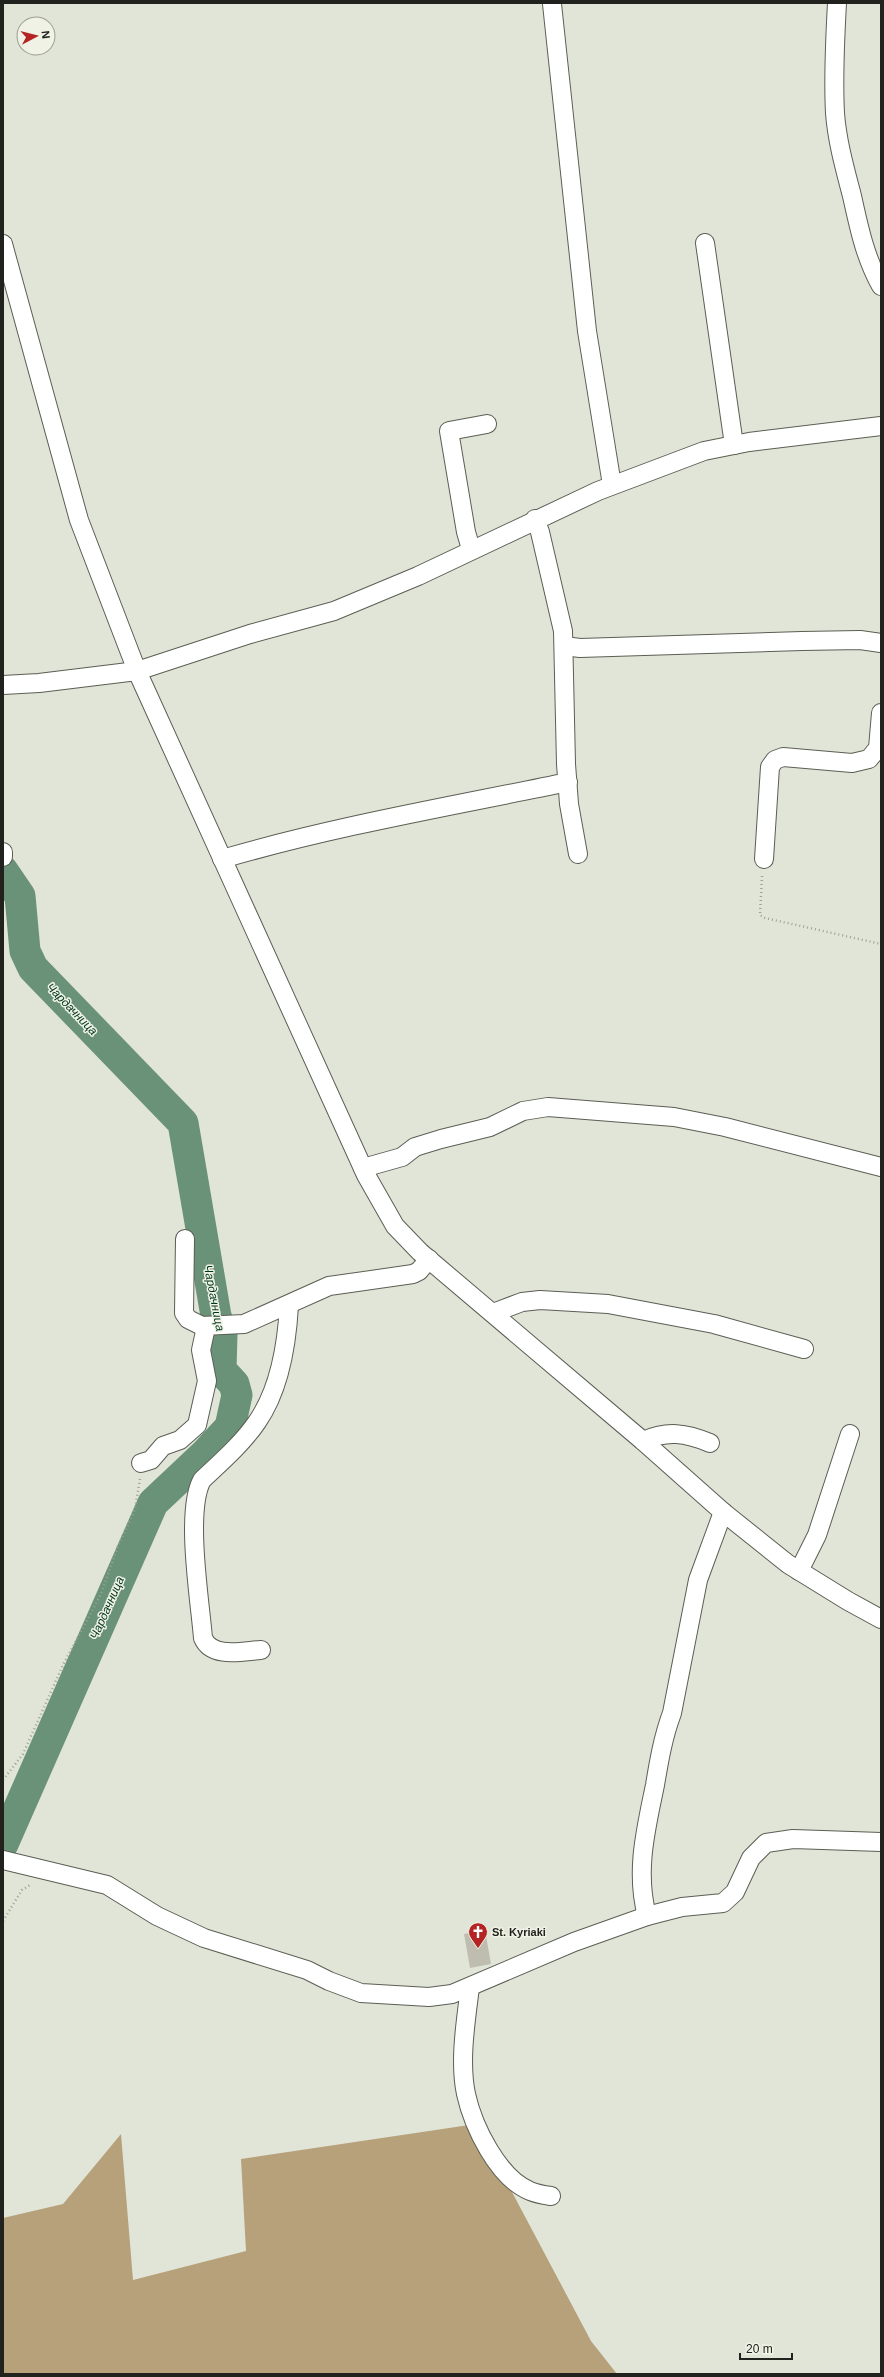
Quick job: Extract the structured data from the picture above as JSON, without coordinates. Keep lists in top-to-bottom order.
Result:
{
  "water": ["Чардачница"],
  "places": {
    "church": ["St. Kyriaki"]
  },
  "scale_bar": "20 m",
  "north": "right"
}
